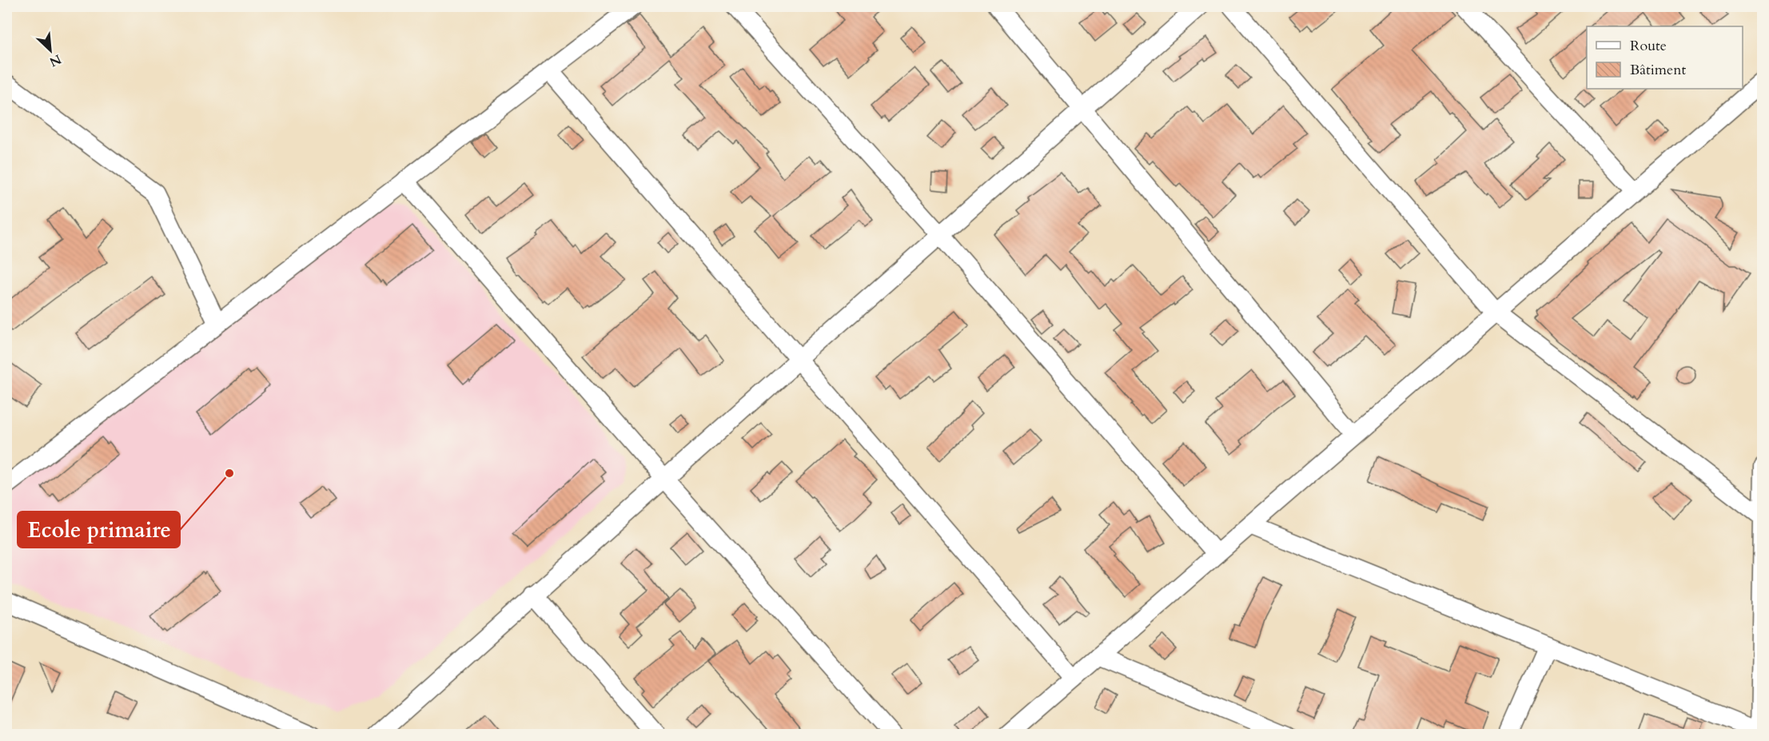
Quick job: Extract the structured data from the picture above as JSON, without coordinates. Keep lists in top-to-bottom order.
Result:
{
  "places": ["Ecole primaire"],
  "legend": ["Route", "Bâtiment"],
  "north": "bottom right"
}
